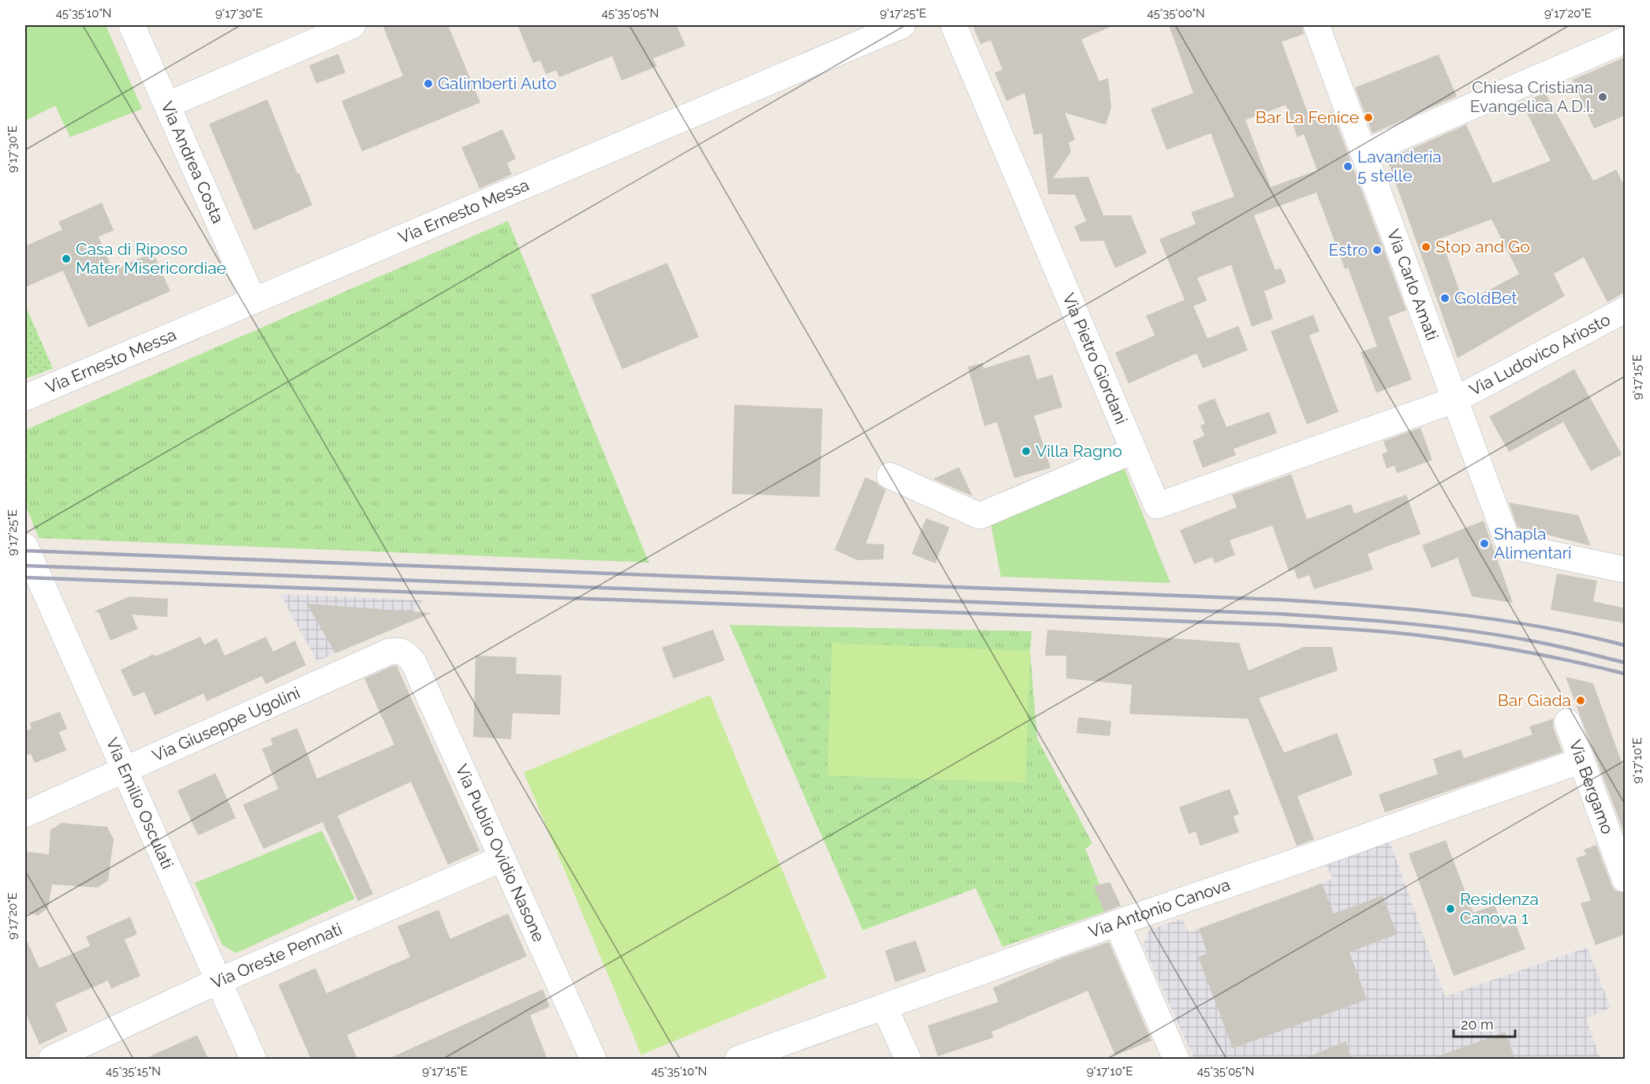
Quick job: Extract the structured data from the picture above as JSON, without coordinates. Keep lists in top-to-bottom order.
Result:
{
  "streets": {
    "street": [
      "Via Andrea Costa",
      "Via Ernesto Messa",
      "Via Carlo Amati",
      "Via Ludovico Ariosto",
      "Via Pietro Giordani",
      "Via Giuseppe Ugolini",
      "Via Bergamo",
      "Via Emilio Osculati",
      "Via Publio Ovidio Nasone",
      "Via Antonio Canova",
      "Via Oreste Pennati"
    ]
  },
  "crossings": [
    ["Via Andrea Costa", "Via Ernesto Messa"],
    ["Via Carlo Amati", "Via Ludovico Ariosto"],
    ["Via Carlo Amati", "Via Pietro Giordani"],
    ["Via Ludovico Ariosto", "Via Pietro Giordani"],
    ["Via Giuseppe Ugolini", "Via Emilio Osculati"],
    ["Via Giuseppe Ugolini", "Via Publio Ovidio Nasone"],
    ["Via Bergamo", "Via Antonio Canova"],
    ["Via Emilio Osculati", "Via Oreste Pennati"],
    ["Via Publio Ovidio Nasone", "Via Oreste Pennati"]
  ],
  "places": [
    "Galimberti Auto",
    "Chiesa Cristiana Evangelica A.D.I.",
    "Bar La Fenice",
    "Lavanderia 5 stelle",
    "Stop and Go",
    "Estro",
    "Casa di Riposo Mater Misericordiae",
    "GoldBet",
    "Villa Ragno",
    "Shapla Alimentari",
    "Bar Giada",
    "Residenza Canova 1"
  ],
  "scale_bar": "20 m",
  "coordinates": [
    "45°35'10\"N",
    "9°17'30\"E",
    "45°35'05\"N",
    "9°17'25\"E",
    "45°35'00\"N",
    "9°17'20\"E",
    "9°17'15\"E",
    "9°17'10\"E",
    "45°35'15\"N"
  ]
}
